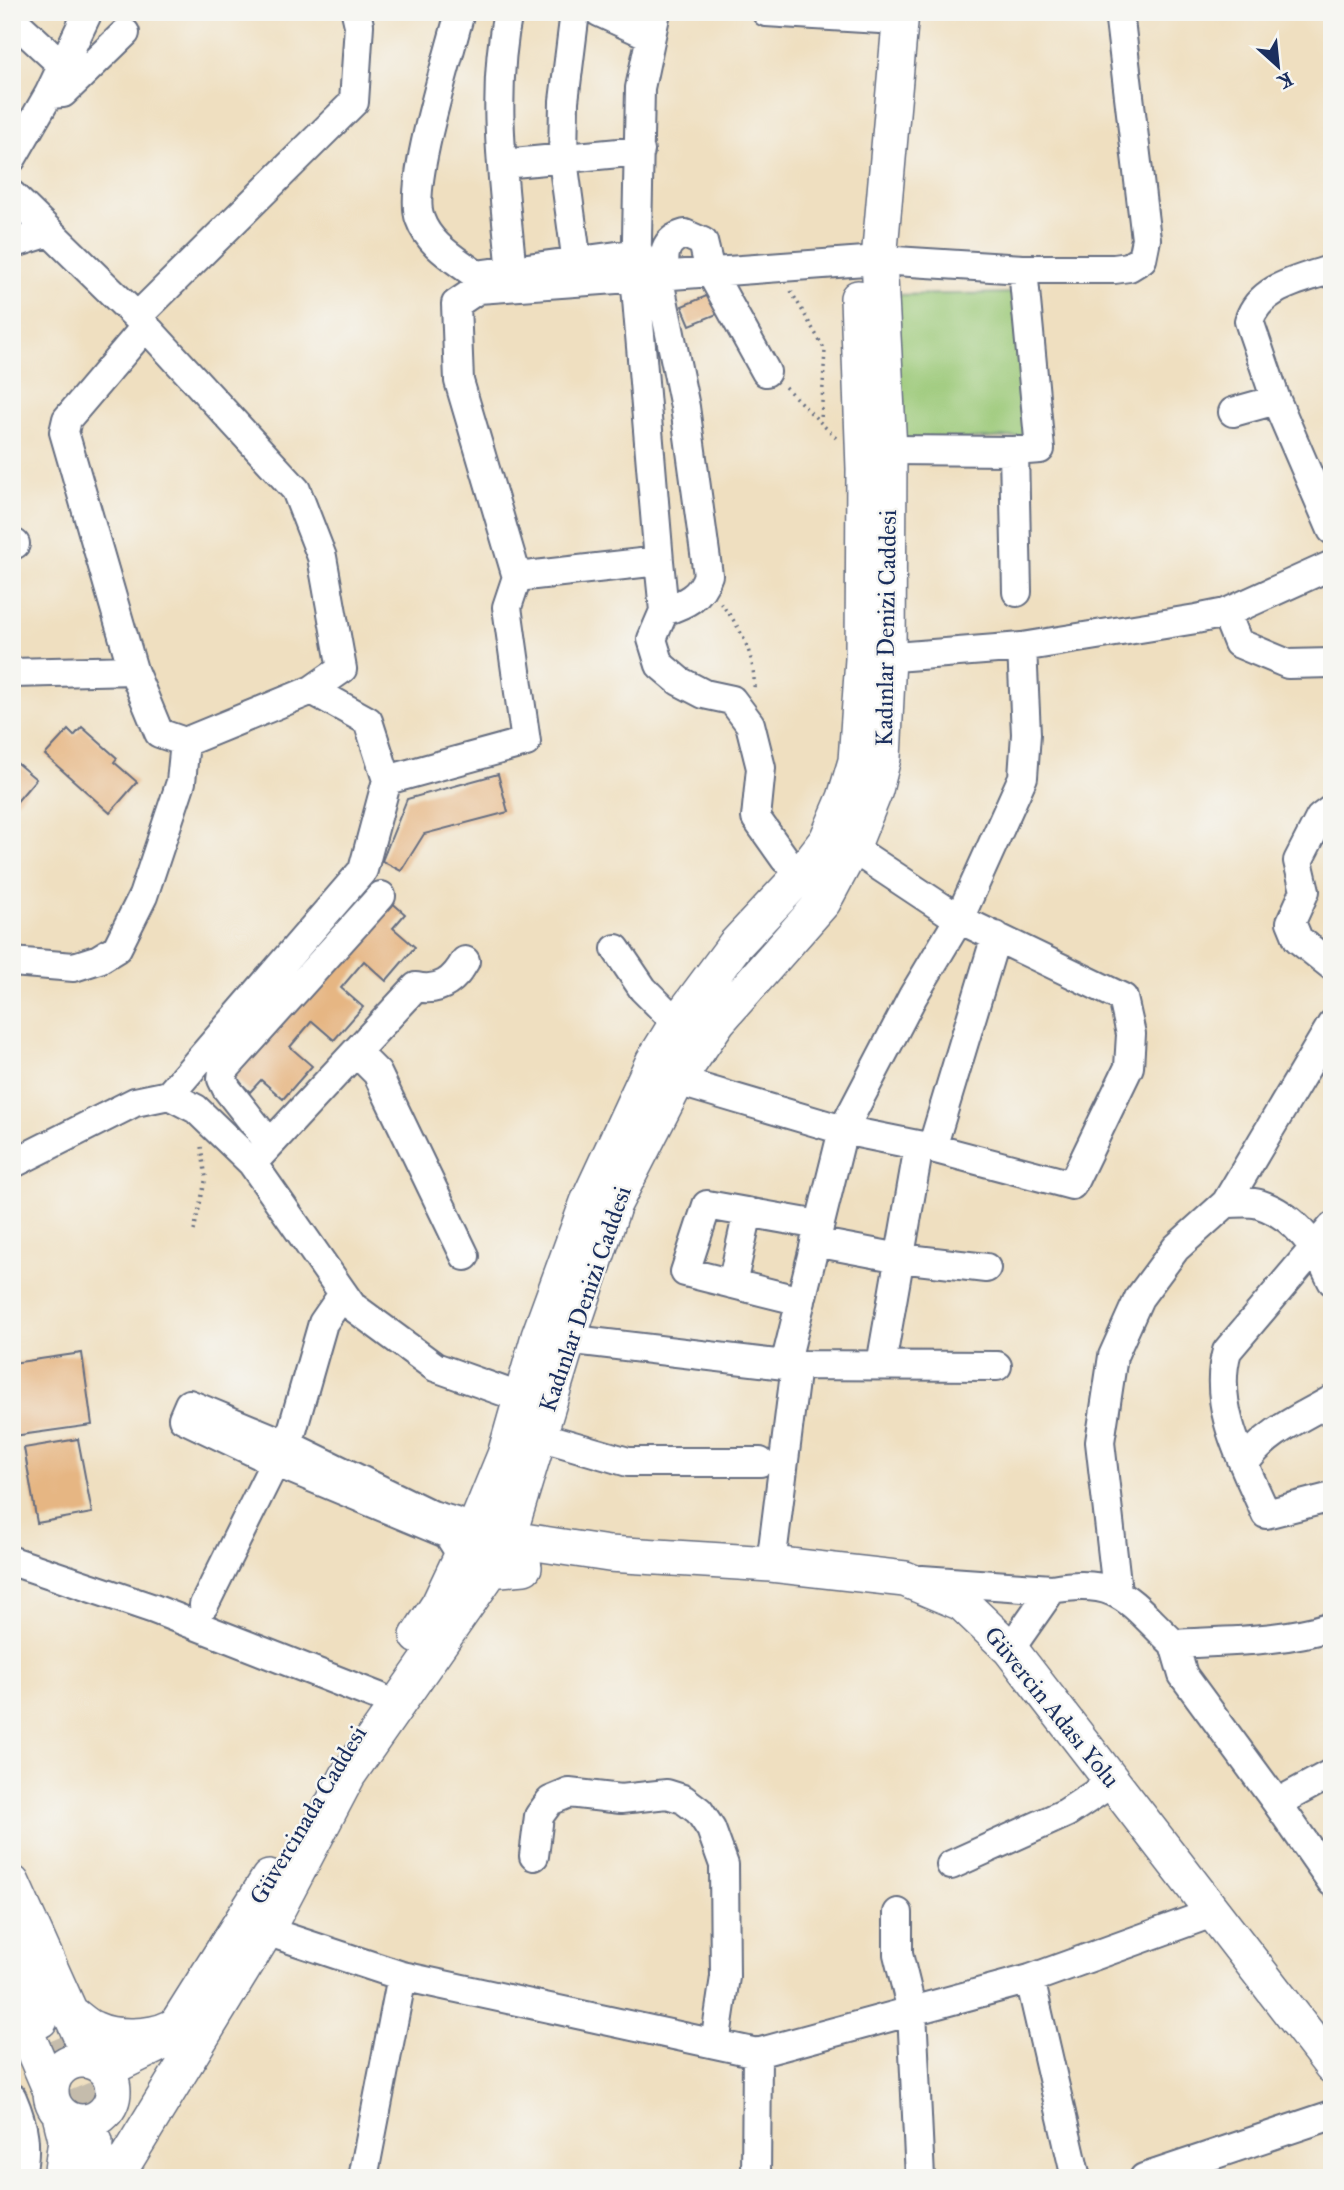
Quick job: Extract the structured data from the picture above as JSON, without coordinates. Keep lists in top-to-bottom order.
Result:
{
  "streets": {
    "main road": ["Kadınlar Denizi Caddesi", "Güvercin Adası Yolu", "Güvercinada Caddesi"]
  },
  "crossings": [
    ["Kadınlar Denizi Caddesi", "Güvercin Adası Yolu"],
    ["Kadınlar Denizi Caddesi", "Güvercinada Caddesi"],
    ["Güvercin Adası Yolu", "Güvercinada Caddesi"]
  ],
  "north": "bottom right"
}
